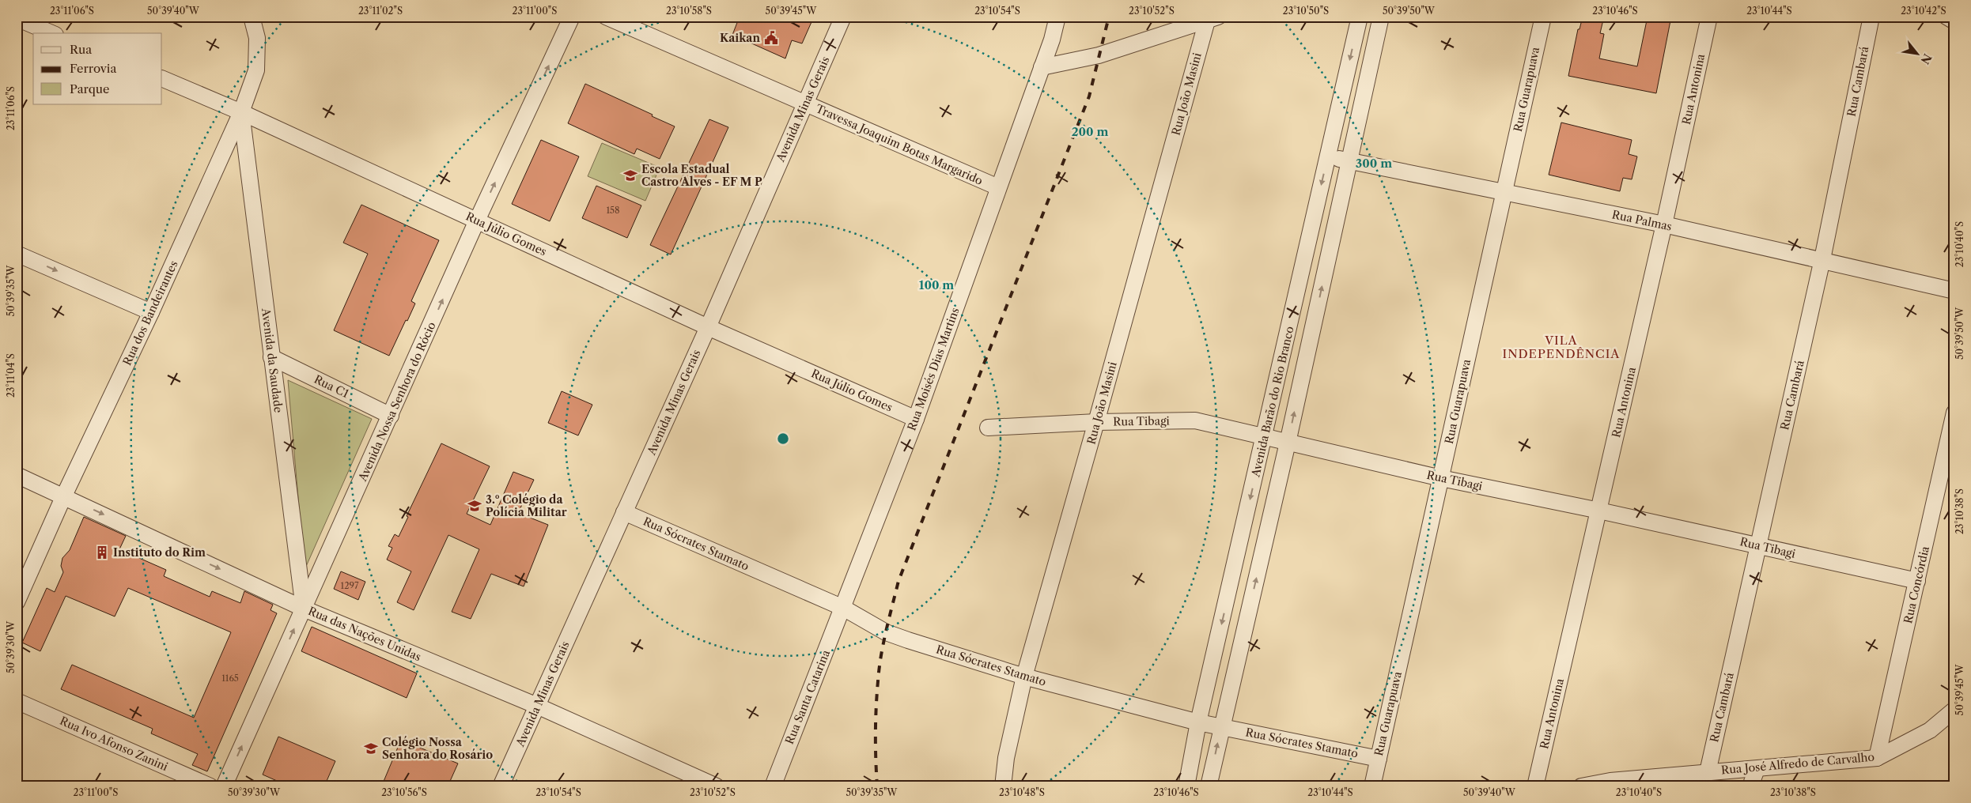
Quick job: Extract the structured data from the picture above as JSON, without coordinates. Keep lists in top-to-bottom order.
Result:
{
  "streets": {
    "street": [
      "Rua Cambará",
      "Rua Guarapuava",
      "Rua Antonina",
      "Rua João Masini",
      "Avenida Minas Gerais",
      "Travessa Joaquim Botas Margarido",
      "Rua Palmas",
      "Rua Júlio Gomes",
      "Rua dos Bandeirantes",
      "Avenida da Saudade",
      "Rua Moisés Dias Martins",
      "Rua C1",
      "Avenida Nossa Senhora do Rócio",
      "Avenida Barão do Rio Branco",
      "Rua Tibagi",
      "Rua Sócrates Stamato",
      "Rua Concórdia",
      "Rua das Nações Unidas",
      "Rua Santa Catarina",
      "Rua Ivo Afonso Zanini",
      "Rua José Alfredo de Carvalho"
    ]
  },
  "crossings": [
    ["Rua Cambará", "Rua Palmas"],
    ["Rua Cambará", "Rua Tibagi"],
    ["Rua Cambará", "Rua José Alfredo de Carvalho"],
    ["Rua Guarapuava", "Rua Palmas"],
    ["Rua Guarapuava", "Rua Tibagi"],
    ["Rua Guarapuava", "Rua Sócrates Stamato"],
    ["Rua Antonina", "Rua Palmas"],
    ["Rua Antonina", "Rua Tibagi"],
    ["Rua João Masini", "Rua Tibagi"],
    ["Rua João Masini", "Rua Sócrates Stamato"],
    ["Avenida Minas Gerais", "Travessa Joaquim Botas Margarido"],
    ["Avenida Minas Gerais", "Rua Júlio Gomes"],
    ["Avenida Minas Gerais", "Rua Sócrates Stamato"],
    ["Avenida Minas Gerais", "Rua das Nações Unidas"],
    ["Travessa Joaquim Botas Margarido", "Rua Moisés Dias Martins"],
    ["Rua Palmas", "Avenida Barão do Rio Branco"],
    ["Rua Júlio Gomes", "Rua dos Bandeirantes"],
    ["Rua Júlio Gomes", "Avenida da Saudade"],
    ["Rua Júlio Gomes", "Rua Moisés Dias Martins"],
    ["Rua Júlio Gomes", "Avenida Nossa Senhora do Rócio"],
    ["Rua dos Bandeirantes", "Avenida da Saudade"],
    ["Rua dos Bandeirantes", "Rua das Nações Unidas"],
    ["Avenida da Saudade", "Rua C1"],
    ["Avenida da Saudade", "Avenida Nossa Senhora do Rócio"],
    ["Avenida da Saudade", "Rua das Nações Unidas"],
    ["Rua Moisés Dias Martins", "Rua Sócrates Stamato"],
    ["Rua Moisés Dias Martins", "Rua Santa Catarina"],
    ["Rua C1", "Avenida Nossa Senhora do Rócio"],
    ["Avenida Nossa Senhora do Rócio", "Rua das Nações Unidas"],
    ["Avenida Barão do Rio Branco", "Rua Tibagi"],
    ["Avenida Barão do Rio Branco", "Rua Sócrates Stamato"],
    ["Rua Tibagi", "Rua Concórdia"],
    ["Rua Sócrates Stamato", "Rua Santa Catarina"],
    ["Rua Concórdia", "Rua José Alfredo de Carvalho"]
  ],
  "one_way": ["Avenida Nossa Senhora do Rócio"],
  "districts": ["VILA INDEPENDÊNCIA"],
  "places": {
    "public building": ["Kaikan"],
    "school or university": ["Escola Estadual Castro Alves - EF M P", "3.º Colégio da Polícia Militar", "Colégio Nossa Senhora do Rosário"],
    "building": ["Instituto do Rim"]
  },
  "house_numbers": ["158", "1297", "1165"],
  "legend": ["Rua", "Ferrovia", "Parque"],
  "north": "bottom right",
  "coordinates": [
    "23°11'06\"S",
    "50°39'40\"W",
    "23°11'02\"S",
    "23°11'00\"S",
    "23°10'58\"S",
    "50°39'45\"W",
    "23°10'54\"S",
    "23°10'52\"S",
    "23°10'50\"S",
    "50°39'50\"W",
    "23°10'46\"S",
    "23°10'44\"S",
    "23°10'42\"S",
    "23°10'40\"S",
    "50°39'35\"W",
    "23°11'04\"S",
    "23°10'38\"S",
    "50°39'30\"W",
    "23°10'56\"S",
    "23°10'48\"S"
  ],
  "rings": ["200 m", "300 m", "100 m"]
}
